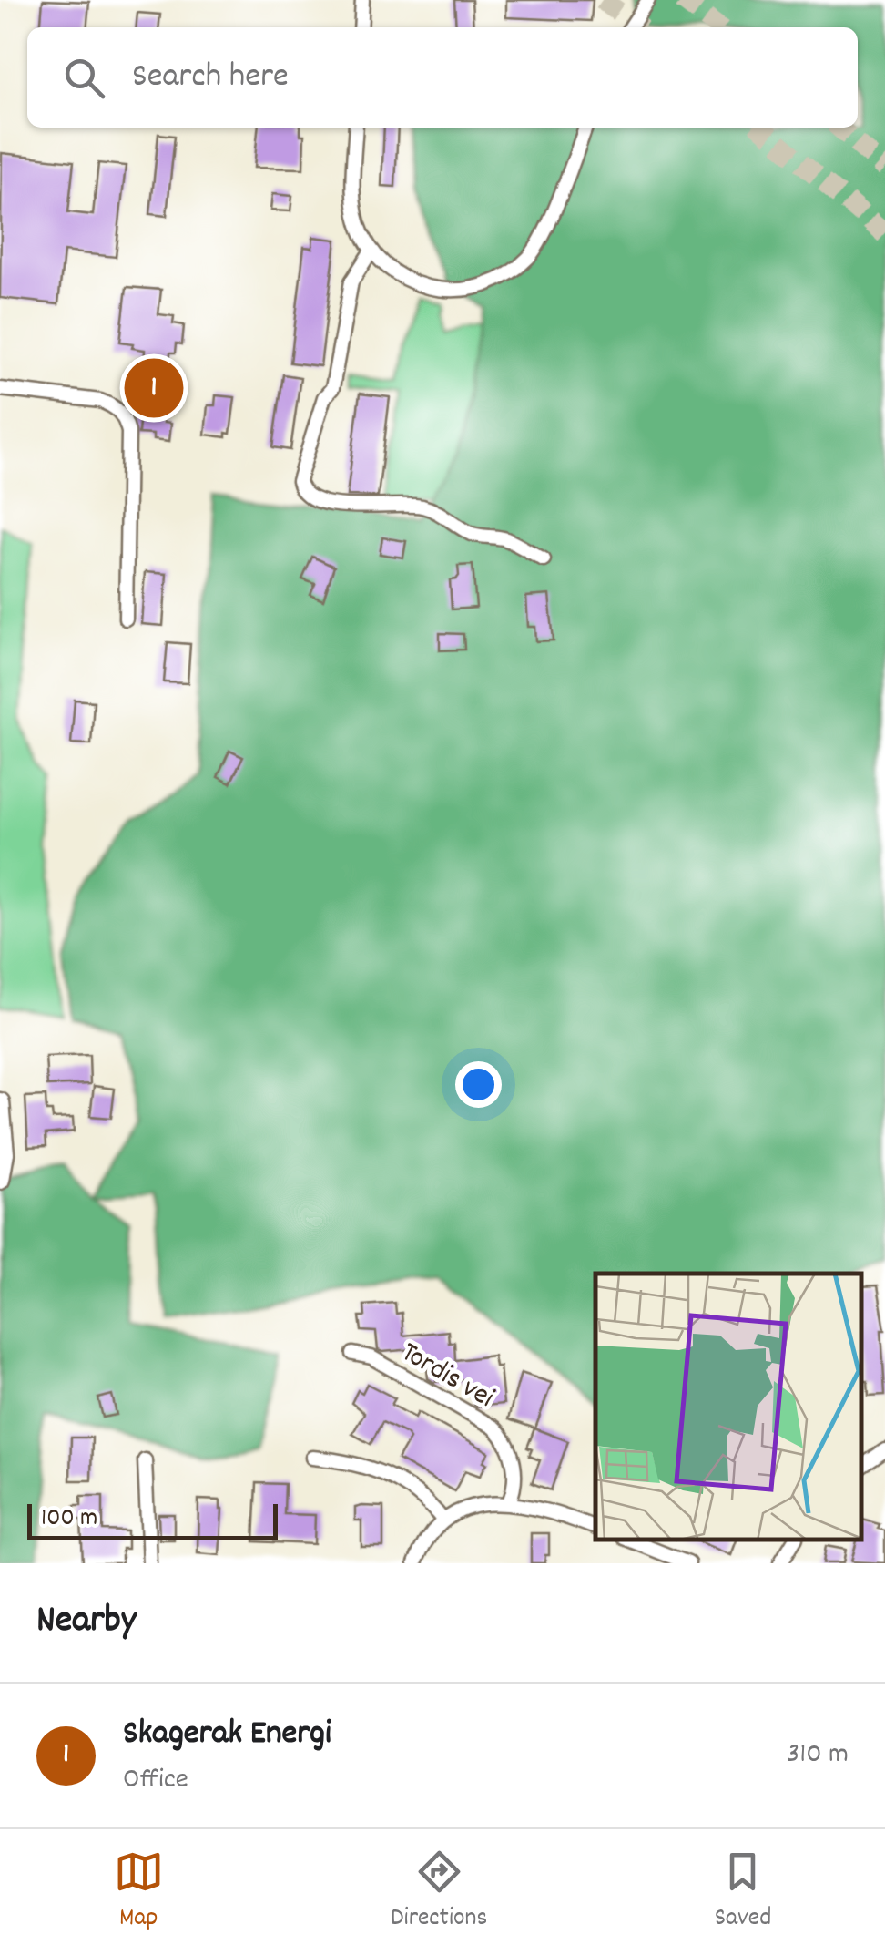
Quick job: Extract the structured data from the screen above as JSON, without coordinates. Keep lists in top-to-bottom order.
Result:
{
  "streets": {
    "street": ["Tordis vei"]
  },
  "scale_bar": "100 m",
  "page": {
    "search": "Search here",
    "pins": "1",
    "scale": "100 m",
    "heading": "Nearby",
    "list": [
      {
        "mark": "1",
        "name": "Skagerak Energi",
        "note": "Office",
        "value": "310 m"
      }
    ],
    "nav": ["Map", "Directions", "Saved"]
  }
}
